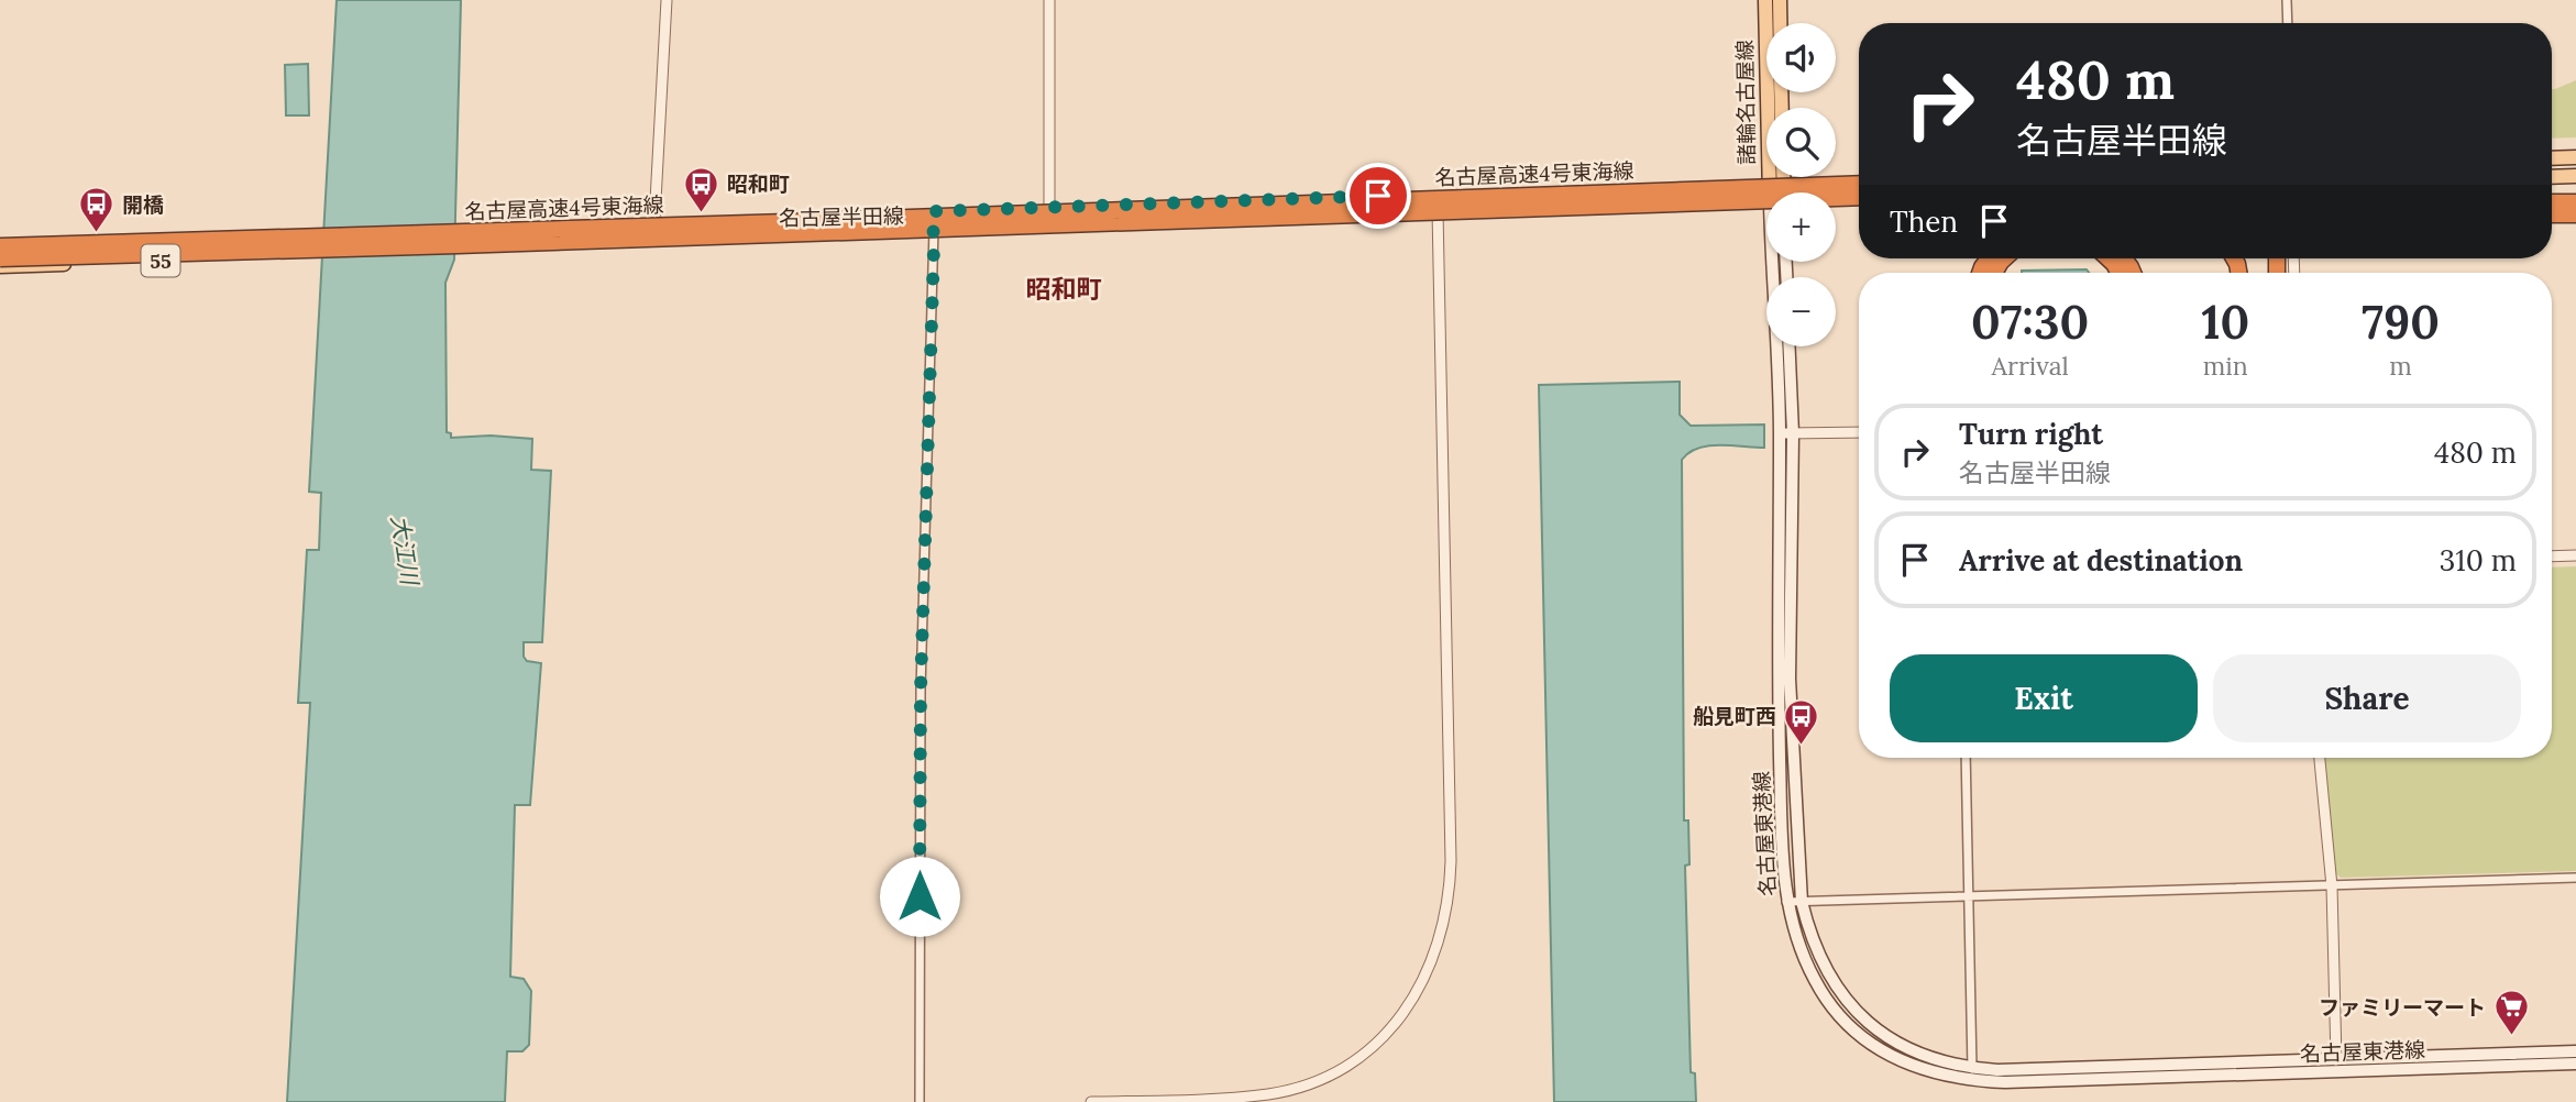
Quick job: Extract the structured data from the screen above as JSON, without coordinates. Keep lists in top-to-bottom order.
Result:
{
  "streets": {
    "highway": ["名古屋高速4号東海線"],
    "main road": [
      "諸輪名古屋線",
      "名古屋半田線",
      "55",
      "名古屋東港線"
    ]
  },
  "crossings": [
    ["諸輪名古屋線", "名古屋高速4号東海線"],
    ["諸輪名古屋線", "名古屋半田線"],
    ["名古屋高速4号東海線", "名古屋半田線"]
  ],
  "districts": ["昭和町"],
  "water": ["大江川"],
  "places": {
    "bus stop": ["昭和町", "開橋", "船見町西"],
    "supermarket": ["ファミリーマート"]
  },
  "page": {
    "map_buttons": ["+", "−"],
    "turn": ["480 m", "名古屋半田線"],
    "then": "Then",
    "eta": [
      "07:30",
      "Arrival",
      "10",
      "min",
      "790",
      "m"
    ],
    "list": [
      {
        "name": "Turn right",
        "note": "名古屋半田線",
        "value": "480 m"
      },
      {
        "name": "Arrive at destination",
        "value": "310 m"
      }
    ],
    "buttons": ["Exit", "Share"]
  }
}
